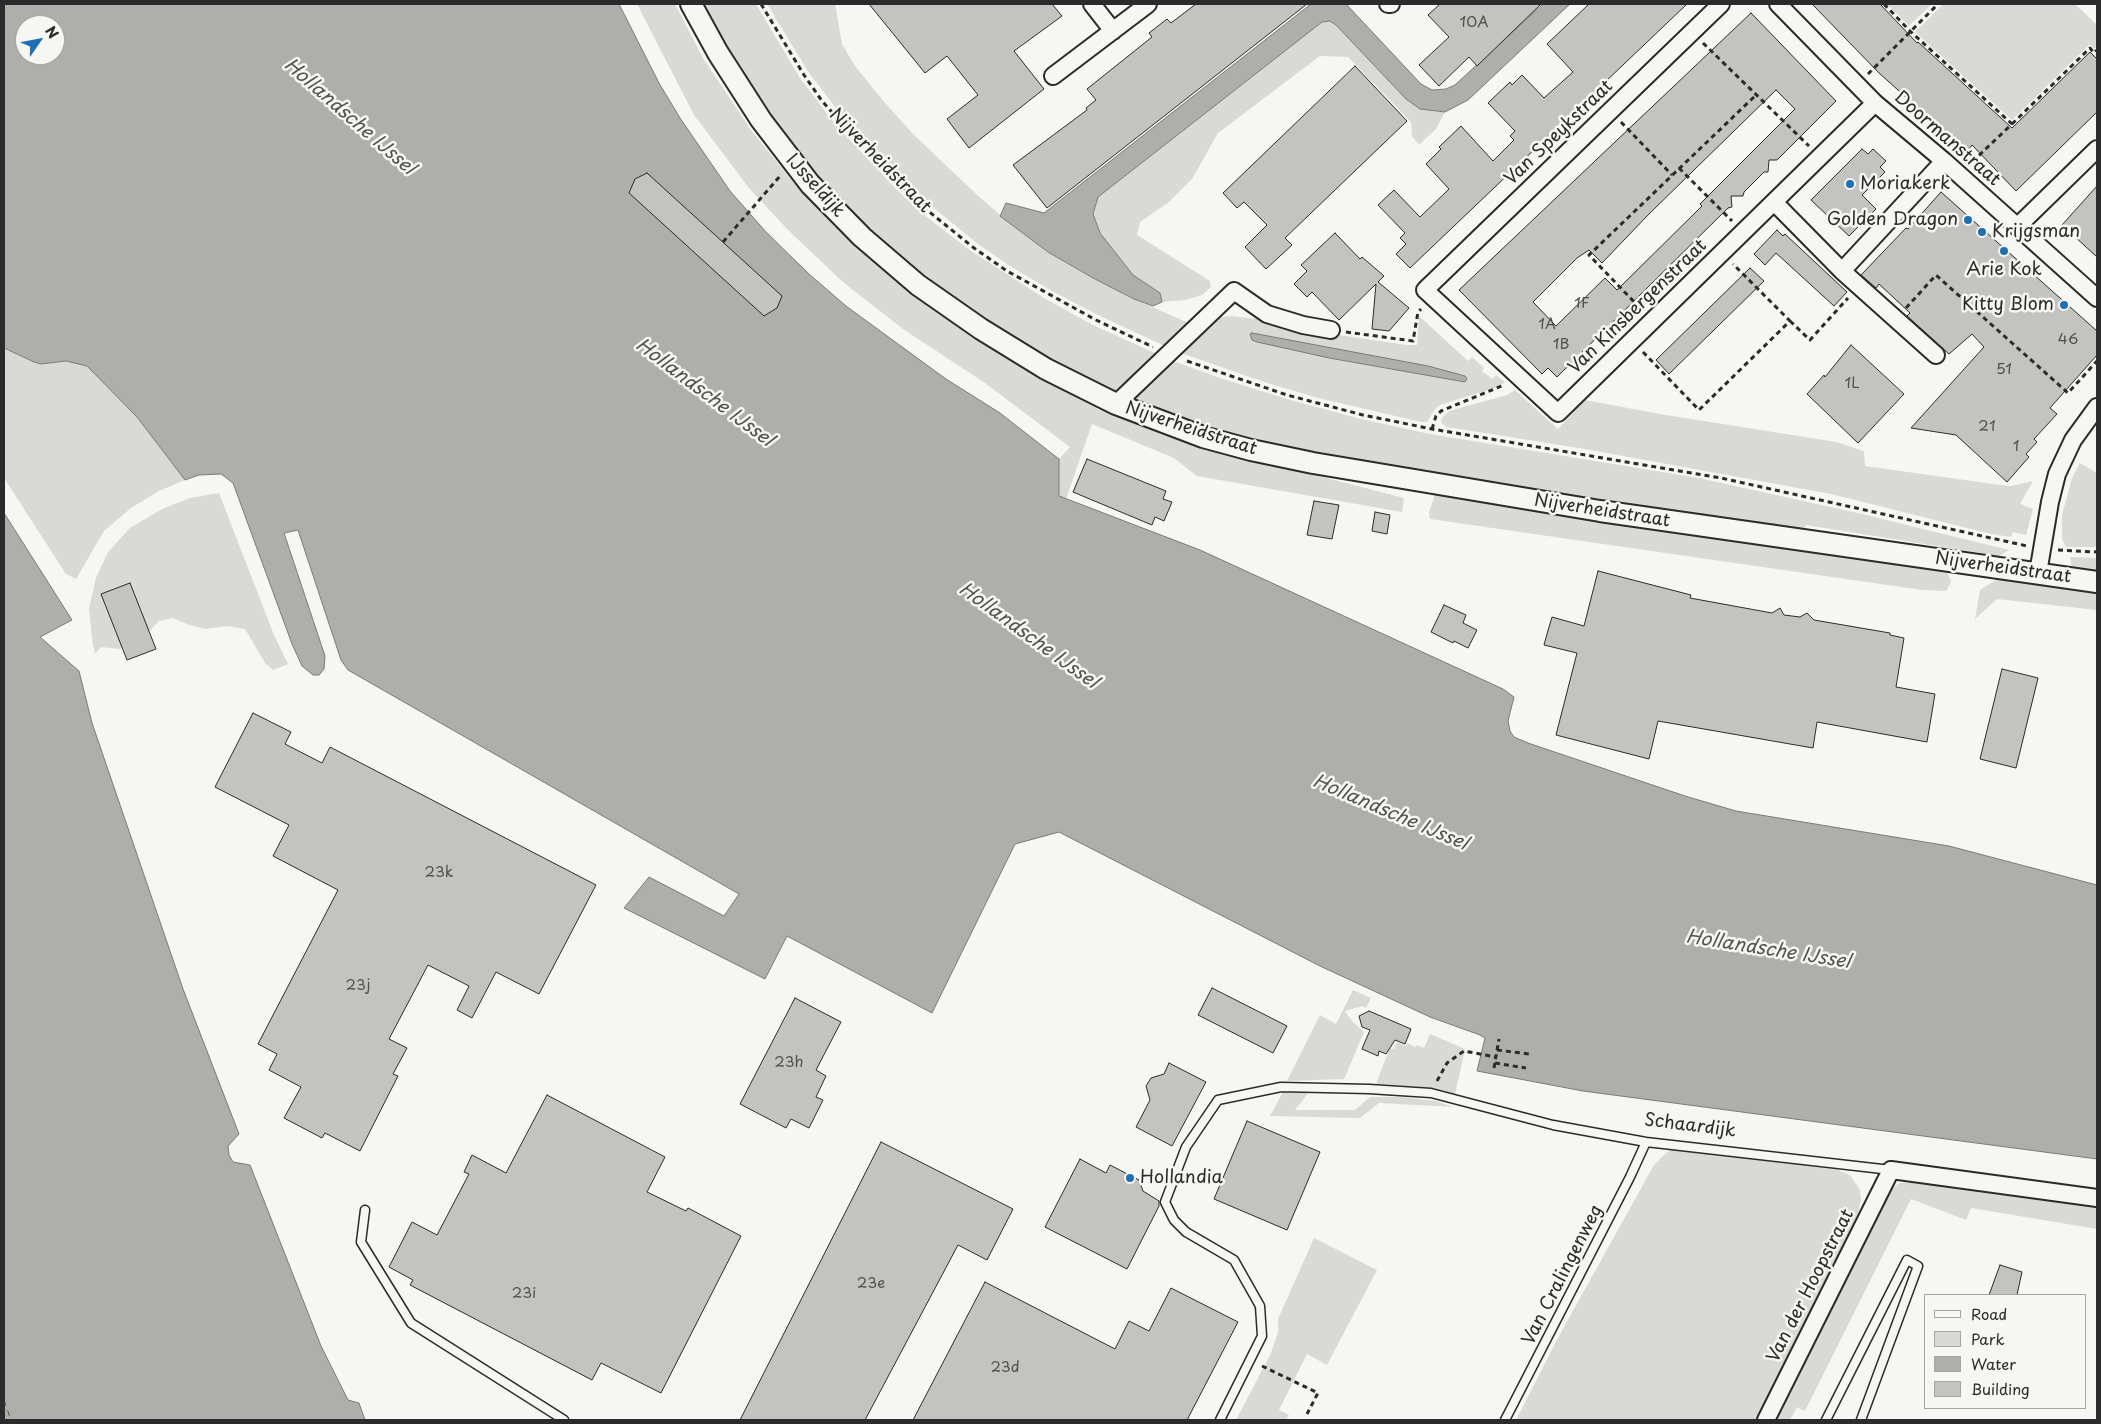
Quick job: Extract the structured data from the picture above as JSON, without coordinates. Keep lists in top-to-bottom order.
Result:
{
  "streets": {
    "street": [
      "Van Speykstraat",
      "Doormanstraat",
      "Nijverheidstraat",
      "IJsseldijk",
      "Van Kinsbergenstraat",
      "Schaardijk",
      "Van der Hoopstraat"
    ],
    "lane": ["Van Cralingenweg"]
  },
  "crossings": [
    ["Van Speykstraat", "Van Kinsbergenstraat"],
    ["Doormanstraat", "Van Kinsbergenstraat"],
    ["Nijverheidstraat", "IJsseldijk"],
    ["Schaardijk", "Van Cralingenweg"],
    ["Schaardijk", "Van der Hoopstraat"]
  ],
  "water": ["Hollandsche IJssel"],
  "places": [
    "Moriakerk",
    "Golden Dragon",
    "Krijgsman",
    "Arie Kok",
    "Kitty Blom",
    "Hollandia"
  ],
  "house_numbers": [
    "10A",
    "1F",
    "1A",
    "46",
    "1B",
    "51",
    "1L",
    "21",
    "1",
    "23k",
    "23j",
    "23h",
    "23e",
    "23i",
    "23d"
  ],
  "legend": [
    "Road",
    "Park",
    "Water",
    "Building"
  ],
  "north": "top right"
}
